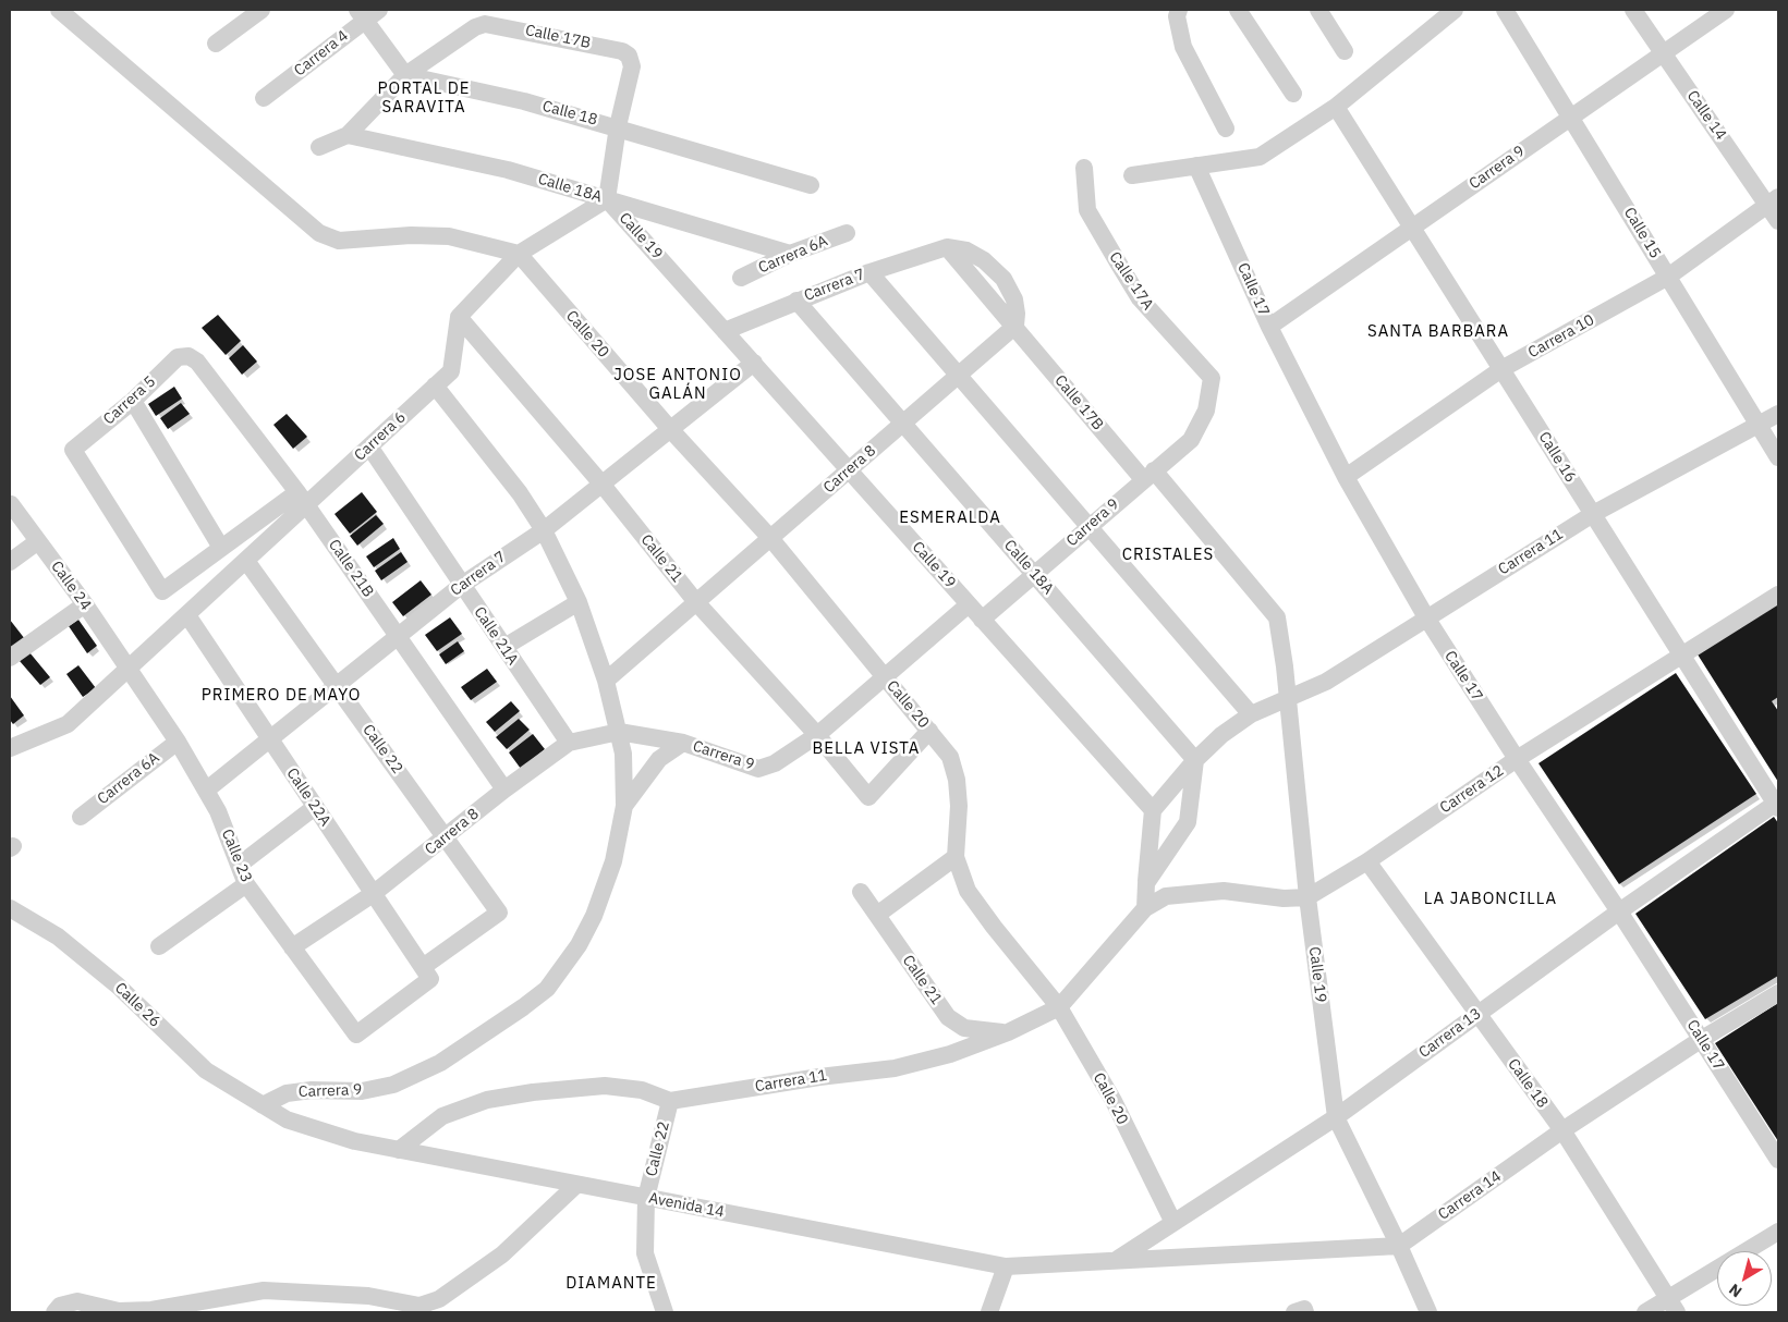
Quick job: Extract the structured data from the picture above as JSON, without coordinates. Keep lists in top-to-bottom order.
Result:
{
  "streets": {
    "street": [
      "Calle 17B",
      "Carrera 4",
      "Calle 18",
      "Calle 14",
      "Carrera 9",
      "Calle 18A",
      "Calle 15",
      "Calle 19",
      "Carrera 6A",
      "Calle 17A",
      "Carrera 7",
      "Calle 17",
      "Calle 20",
      "Carrera 10",
      "Carrera 5",
      "Carrera 6",
      "Calle 16",
      "Carrera 8",
      "Carrera 11",
      "Calle 21",
      "Calle 21B",
      "Calle 24",
      "Calle 21A",
      "Calle 22",
      "Carrera 12",
      "Calle 22A",
      "Calle 23",
      "Calle 26",
      "Carrera 13",
      "Carrera 14",
      "Avenida 14"
    ]
  },
  "crossings": [
    ["Calle 17B", "Calle 18"],
    ["Calle 17B", "Carrera 9"],
    ["Calle 17B", "Calle 19"],
    ["Calle 17B", "Carrera 7"],
    ["Calle 17B", "Carrera 8"],
    ["Calle 18", "Carrera 12"],
    ["Calle 18", "Carrera 13"],
    ["Calle 18", "Carrera 14"],
    ["Calle 14", "Carrera 9"],
    ["Calle 14", "Carrera 10"],
    ["Carrera 9", "Calle 18A"],
    ["Carrera 9", "Calle 15"],
    ["Carrera 9", "Calle 19"],
    ["Carrera 9", "Calle 17A"],
    ["Carrera 9", "Calle 17"],
    ["Carrera 9", "Calle 20"],
    ["Carrera 9", "Calle 16"],
    ["Carrera 9", "Carrera 8"],
    ["Carrera 9", "Calle 21"],
    ["Carrera 9", "Calle 26"],
    ["Carrera 9", "Avenida 14"],
    ["Calle 18A", "Calle 19"],
    ["Calle 18A", "Carrera 6A"],
    ["Calle 18A", "Carrera 7"],
    ["Calle 18A", "Carrera 8"],
    ["Calle 18A", "Carrera 11"],
    ["Calle 15", "Carrera 10"],
    ["Calle 15", "Carrera 11"],
    ["Calle 19", "Carrera 7"],
    ["Calle 19", "Carrera 8"],
    ["Calle 19", "Carrera 11"],
    ["Calle 19", "Carrera 12"],
    ["Calle 19", "Carrera 13"],
    ["Calle 19", "Carrera 14"],
    ["Carrera 6A", "Calle 23"],
    ["Carrera 7", "Calle 20"],
    ["Carrera 7", "Carrera 8"],
    ["Carrera 7", "Calle 21"],
    ["Carrera 7", "Calle 21B"],
    ["Carrera 7", "Calle 21A"],
    ["Carrera 7", "Calle 22"],
    ["Carrera 7", "Calle 22A"],
    ["Carrera 7", "Calle 23"],
    ["Calle 17", "Carrera 10"],
    ["Calle 17", "Carrera 11"],
    ["Calle 17", "Carrera 12"],
    ["Calle 17", "Carrera 13"],
    ["Calle 17", "Carrera 14"],
    ["Calle 20", "Carrera 8"],
    ["Calle 20", "Carrera 11"],
    ["Calle 20", "Calle 21"],
    ["Calle 20", "Carrera 13"],
    ["Carrera 10", "Calle 16"],
    ["Carrera 5", "Calle 21B"],
    ["Carrera 6", "Calle 21"],
    ["Carrera 6", "Calle 21B"],
    ["Carrera 6", "Calle 24"],
    ["Carrera 6", "Calle 21A"],
    ["Carrera 6", "Calle 22"],
    ["Carrera 6", "Calle 22A"],
    ["Carrera 6", "Calle 23"],
    ["Calle 16", "Carrera 11"],
    ["Calle 16", "Carrera 12"],
    ["Calle 16", "Carrera 13"],
    ["Carrera 8", "Calle 21"],
    ["Carrera 8", "Calle 21B"],
    ["Carrera 8", "Calle 21A"],
    ["Carrera 8", "Calle 22"],
    ["Carrera 8", "Calle 22A"],
    ["Carrera 8", "Calle 23"],
    ["Carrera 11", "Calle 21"],
    ["Carrera 11", "Calle 22"],
    ["Carrera 11", "Carrera 12"],
    ["Calle 24", "Calle 23"],
    ["Calle 22", "Calle 22A"],
    ["Calle 22", "Calle 23"],
    ["Calle 22", "Avenida 14"],
    ["Calle 22A", "Calle 23"],
    ["Calle 26", "Avenida 14"],
    ["Carrera 13", "Avenida 14"]
  ],
  "districts": [
    "PORTAL DE SARAVITA",
    "SANTA BARBARA",
    "JOSE ANTONIO GALÁN",
    "ESMERALDA",
    "CRISTALES",
    "PRIMERO DE MAYO",
    "BELLA VISTA",
    "LA JABONCILLA",
    "DIAMANTE"
  ],
  "north": "bottom left"
}
